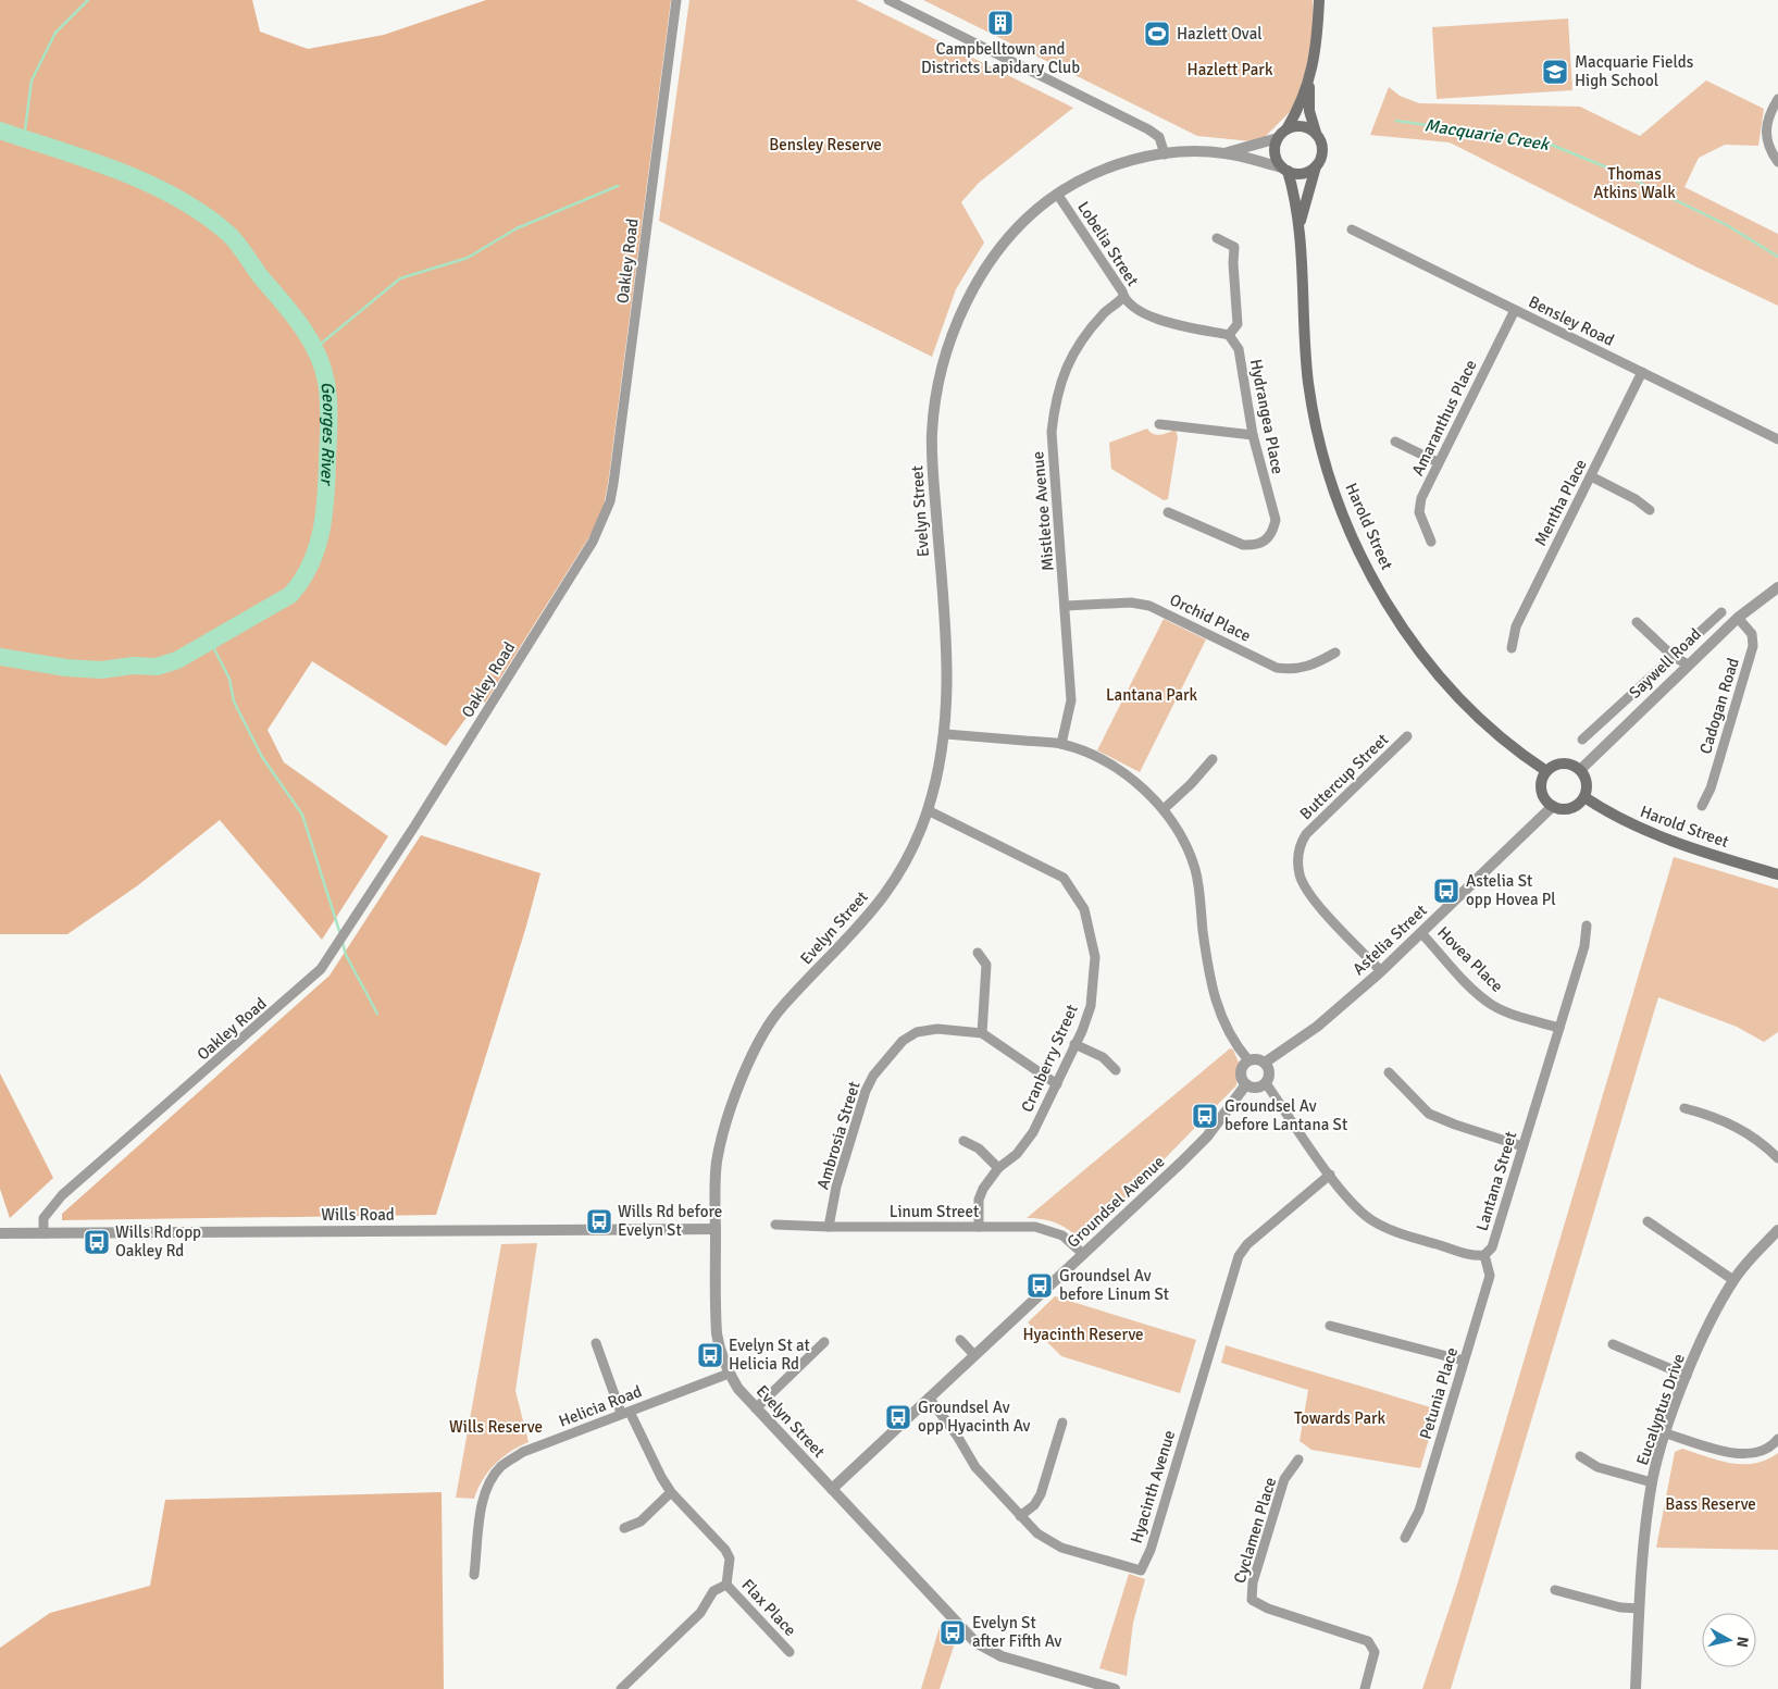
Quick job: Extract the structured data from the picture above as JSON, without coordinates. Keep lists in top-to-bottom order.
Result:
{
  "streets": {
    "main road": ["Harold Street"],
    "street": [
      "Lobelia Street",
      "Oakley Road",
      "Bensley Road",
      "Hydrangea Place",
      "Amaranthus Place",
      "Mentha Place",
      "Evelyn Street",
      "Mistletoe Avenue",
      "Orchid Place",
      "Saywell Road",
      "Cadogan Road",
      "Buttercup Street",
      "Astelia Street",
      "Hovea Place",
      "Cranberry Street",
      "Ambrosia Street",
      "Lantana Street",
      "Groundsel Avenue",
      "Linum Street",
      "Wills Road",
      "Petunia Place",
      "Helicia Road",
      "Eucalyptus Drive",
      "Hyacinth Avenue",
      "Cyclamen Place",
      "Flax Place"
    ]
  },
  "crossings": [
    ["Lobelia Street", "Hydrangea Place"],
    ["Lobelia Street", "Evelyn Street"],
    ["Lobelia Street", "Mistletoe Avenue"],
    ["Oakley Road", "Wills Road"],
    ["Bensley Road", "Amaranthus Place"],
    ["Bensley Road", "Mentha Place"],
    ["Evelyn Street", "Harold Street"],
    ["Evelyn Street", "Cranberry Street"],
    ["Evelyn Street", "Groundsel Avenue"],
    ["Evelyn Street", "Wills Road"],
    ["Evelyn Street", "Helicia Road"],
    ["Mistletoe Avenue", "Orchid Place"],
    ["Harold Street", "Saywell Road"],
    ["Harold Street", "Astelia Street"],
    ["Saywell Road", "Cadogan Road"],
    ["Saywell Road", "Astelia Street"],
    ["Buttercup Street", "Astelia Street"],
    ["Astelia Street", "Hovea Place"],
    ["Astelia Street", "Lantana Street"],
    ["Astelia Street", "Groundsel Avenue"],
    ["Hovea Place", "Lantana Street"],
    ["Cranberry Street", "Ambrosia Street"],
    ["Cranberry Street", "Linum Street"],
    ["Ambrosia Street", "Linum Street"],
    ["Lantana Street", "Groundsel Avenue"],
    ["Lantana Street", "Petunia Place"],
    ["Lantana Street", "Hyacinth Avenue"],
    ["Groundsel Avenue", "Linum Street"],
    ["Groundsel Avenue", "Hyacinth Avenue"]
  ],
  "water": ["Macquarie Creek", "Georges River"],
  "parks": [
    "Hazlett Park",
    "Bensley Reserve",
    "Thomas Atkins Walk",
    "Lantana Park",
    "Hyacinth Reserve",
    "Towards Park",
    "Wills Reserve",
    "Bass Reserve"
  ],
  "places": {
    "building": ["Campbelltown and Districts Lapidary Club"],
    "sports": ["Hazlett Oval"],
    "school or university": ["Macquarie Fields High School"],
    "bus stop": [
      "Astelia St opp Hovea Pl",
      "Groundsel Av before Lantana St",
      "Wills Rd before Evelyn St",
      "Wills Rd opp Oakley Rd",
      "Groundsel Av before Linum St",
      "Evelyn St at Helicia Rd",
      "Groundsel Av opp Hyacinth Av",
      "Evelyn St after Fifth Av"
    ]
  },
  "north": "right"
}
